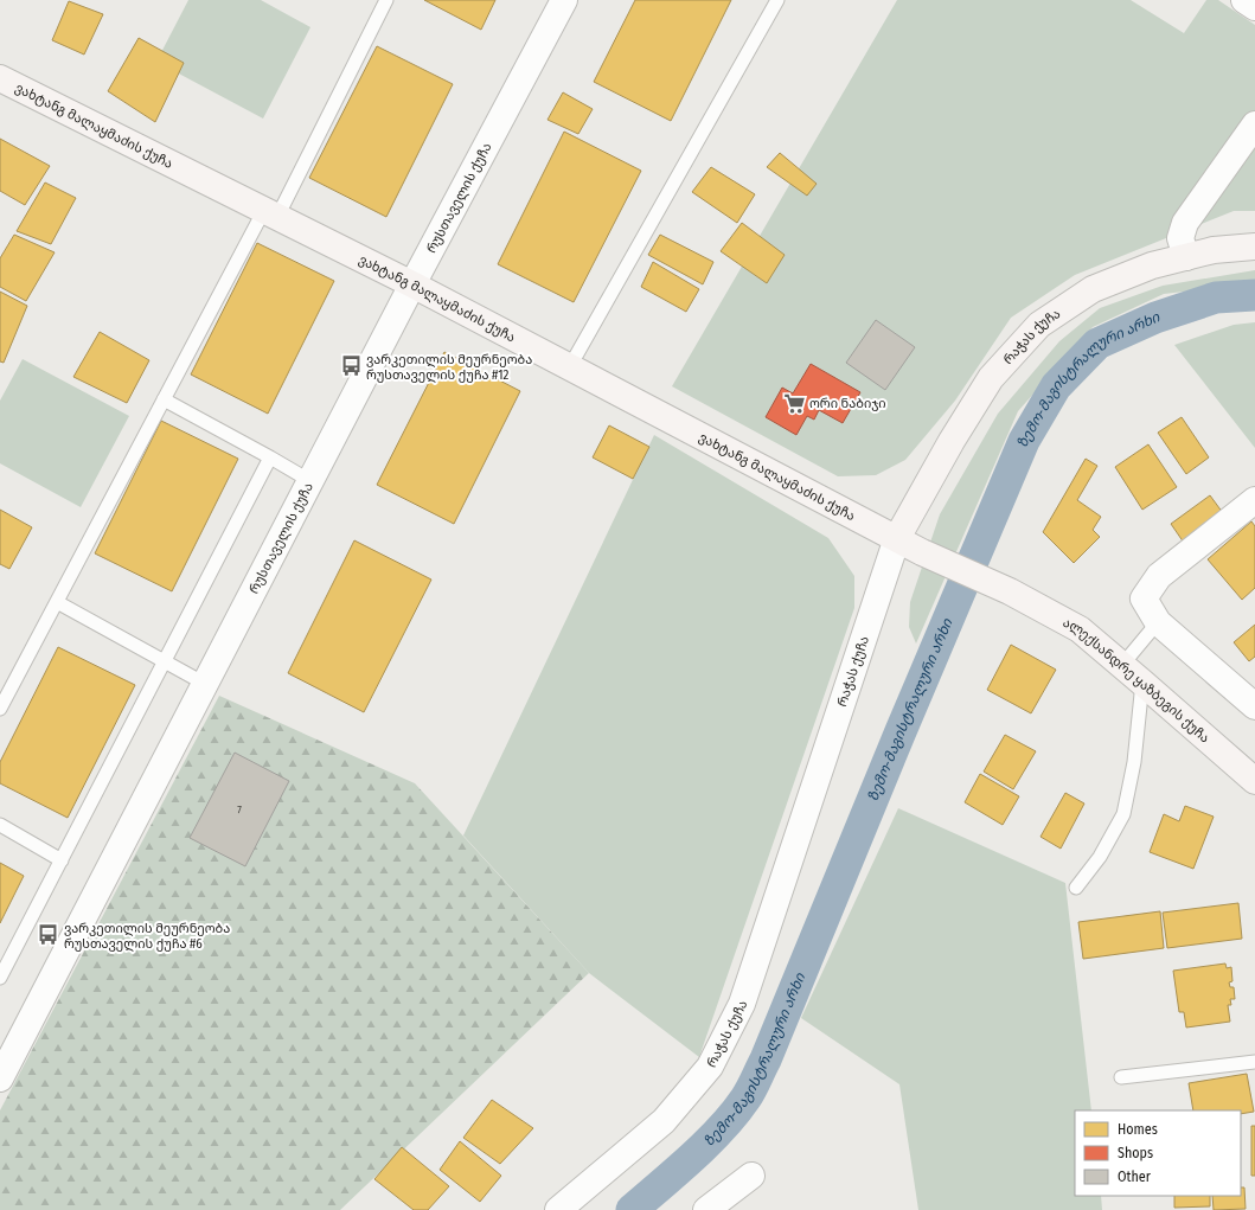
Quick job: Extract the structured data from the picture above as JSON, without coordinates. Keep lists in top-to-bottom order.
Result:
{
  "streets": {
    "street": [
      "ვახტანგ მალაყმაძის ქუჩა",
      "რუსთაველის ქუჩა",
      "რაჭას ქუჩა",
      "ალექსანდრე ყაზბეგის ქუჩა"
    ]
  },
  "crossings": [
    ["ვახტანგ მალაყმაძის ქუჩა", "რუსთაველის ქუჩა"],
    ["ვახტანგ მალაყმაძის ქუჩა", "რაჭას ქუჩა"],
    ["ვახტანგ მალაყმაძის ქუჩა", "ალექსანდრე ყაზბეგის ქუჩა"]
  ],
  "water": ["ზემო-მაგისტრალური არხი"],
  "places": {
    "bus stop": ["ვარკეთილის მეურნეობა რუსთაველის ქუჩა #12", "ვარკეთილის მეურნეობა რუსთაველის ქუჩა #6"],
    "supermarket": ["ორი ნაბიჯი"]
  },
  "house_numbers": ["7"],
  "legend": ["Homes", "Shops", "Other"]
}
